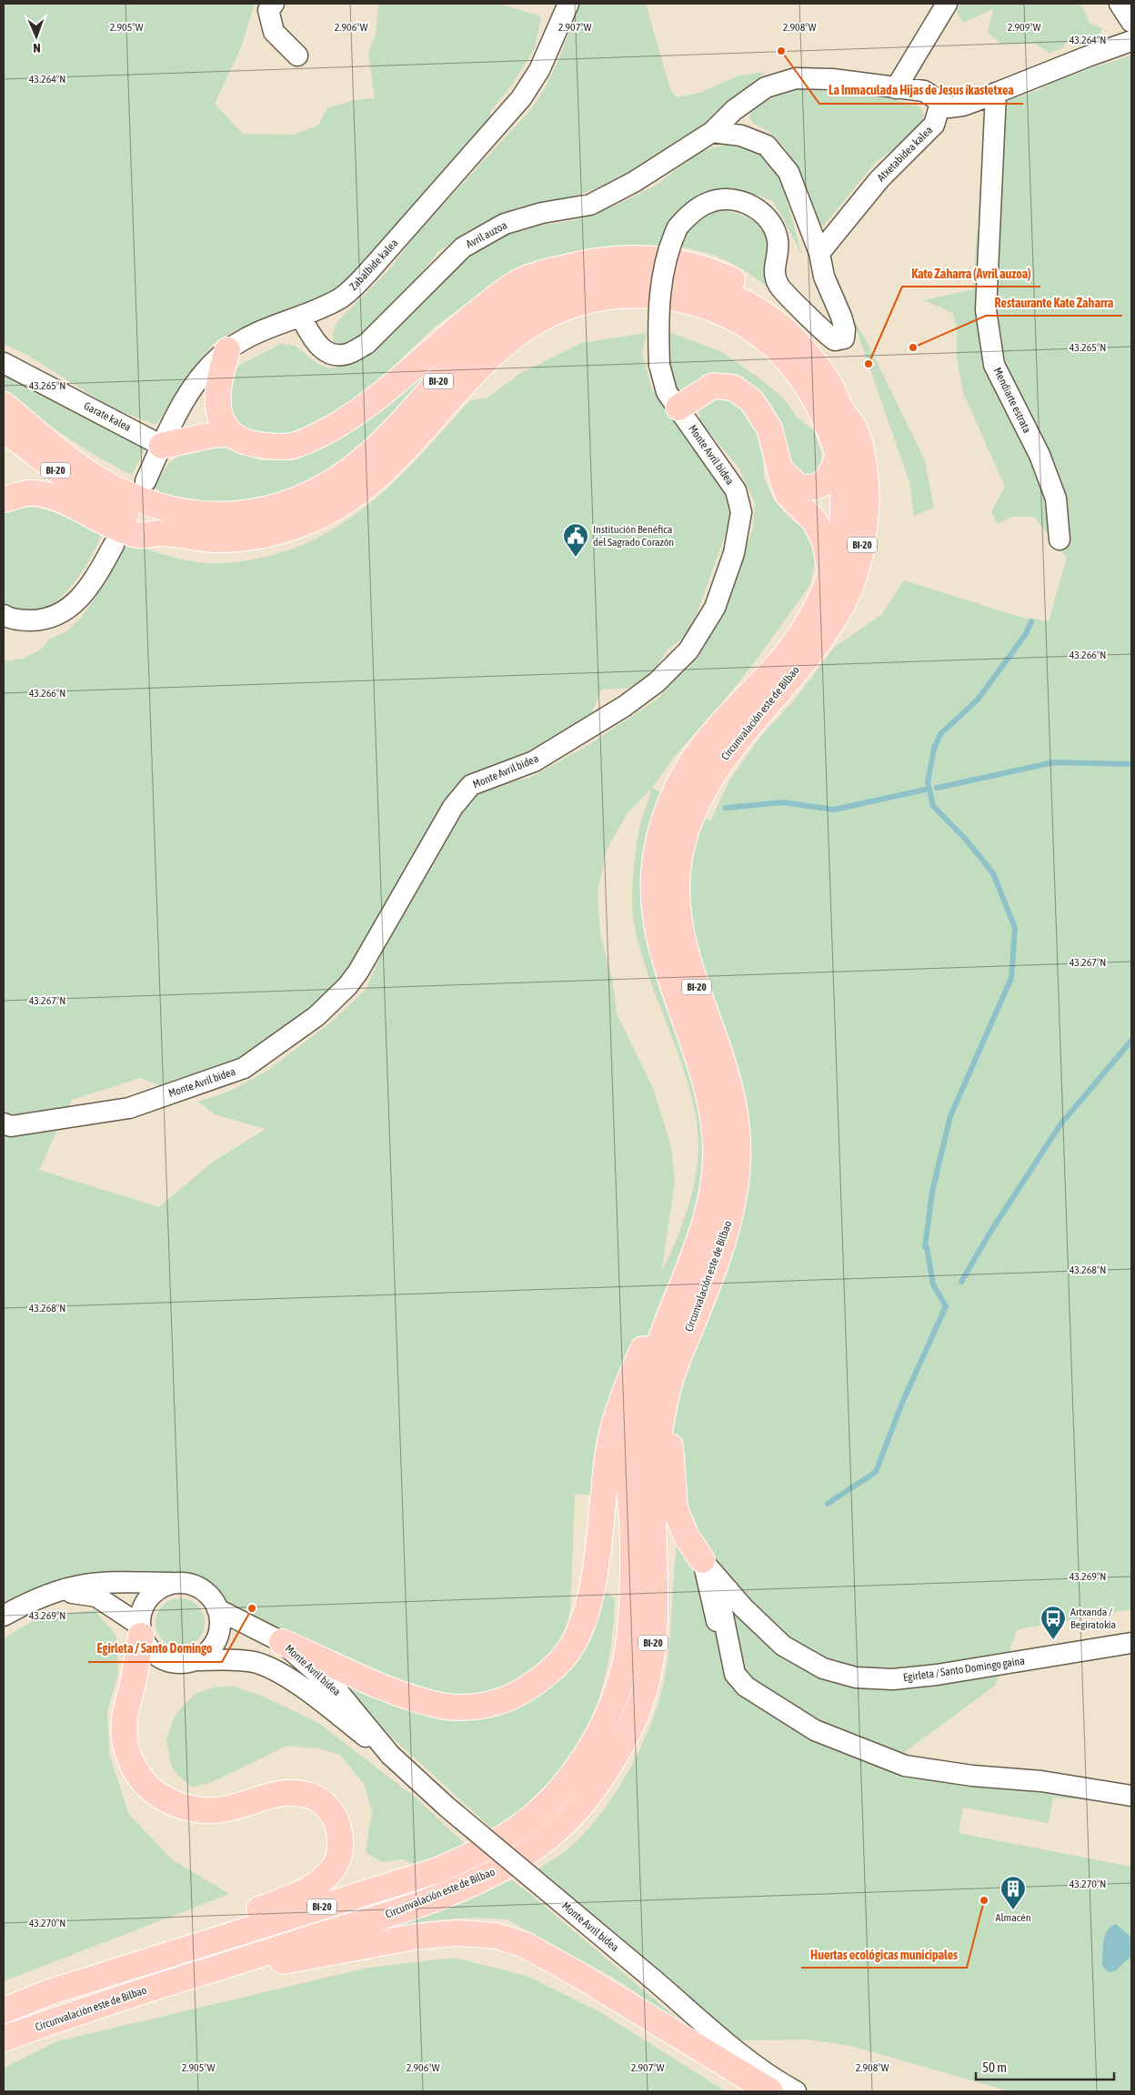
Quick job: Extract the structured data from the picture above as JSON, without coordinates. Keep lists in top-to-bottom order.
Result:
{
  "streets": {
    "main road": ["BI-20", "Circunvalación este de Bilbao"],
    "street": [
      "Atxetabidea kalea",
      "Avril auzoa",
      "Zabalbide kalea",
      "Mendiarte estrata",
      "Garate kalea",
      "Monte Avril bidea",
      "Egirleta / Santo Domingo gaina"
    ]
  },
  "crossings": [
    ["Atxetabidea kalea", "Avril auzoa"],
    ["Atxetabidea kalea", "Monte Avril bidea"],
    ["Avril auzoa", "Zabalbide kalea"],
    ["Zabalbide kalea", "Garate kalea"],
    ["BI-20", "Circunvalación este de Bilbao"]
  ],
  "places": {
    "other": [
      "La Inmaculada Hijas de Jesus ikastetxea",
      "Restaurante Kate Zaharra",
      "Kate Zaharra (Avril auzoa)",
      "Egirleta / Santo Domingo",
      "Huertas ecológicas municipales"
    ],
    "public building": ["Institución Benéfica del Sagrado Corazón"],
    "bus stop": ["Artxanda / Begiratokia"],
    "building": ["Almacén"]
  },
  "scale_bar": "50 m",
  "north": "bottom",
  "coordinates": [
    "2.905°W",
    "2.906°W",
    "2.907°W",
    "2.908°W",
    "2.909°W",
    "43.264°N",
    "43.265°N",
    "43.266°N",
    "43.267°N",
    "43.268°N",
    "43.269°N",
    "43.270°N"
  ]
}
